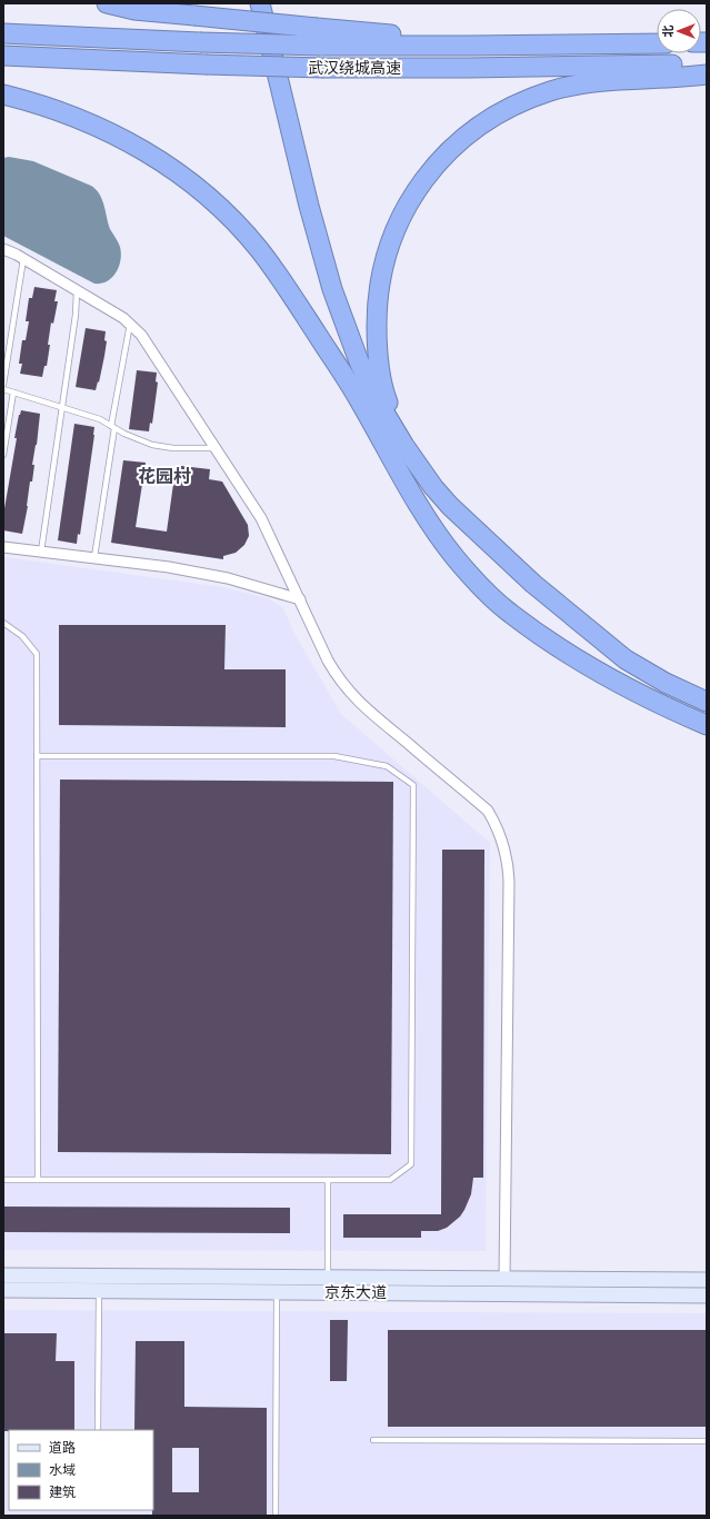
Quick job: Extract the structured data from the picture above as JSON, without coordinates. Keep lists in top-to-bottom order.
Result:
{
  "streets": {
    "highway": ["武汉绕城高速"],
    "main road": ["京东大道"]
  },
  "districts": ["花园村"],
  "legend": ["道路", "水域", "建筑"],
  "north": "left"
}
